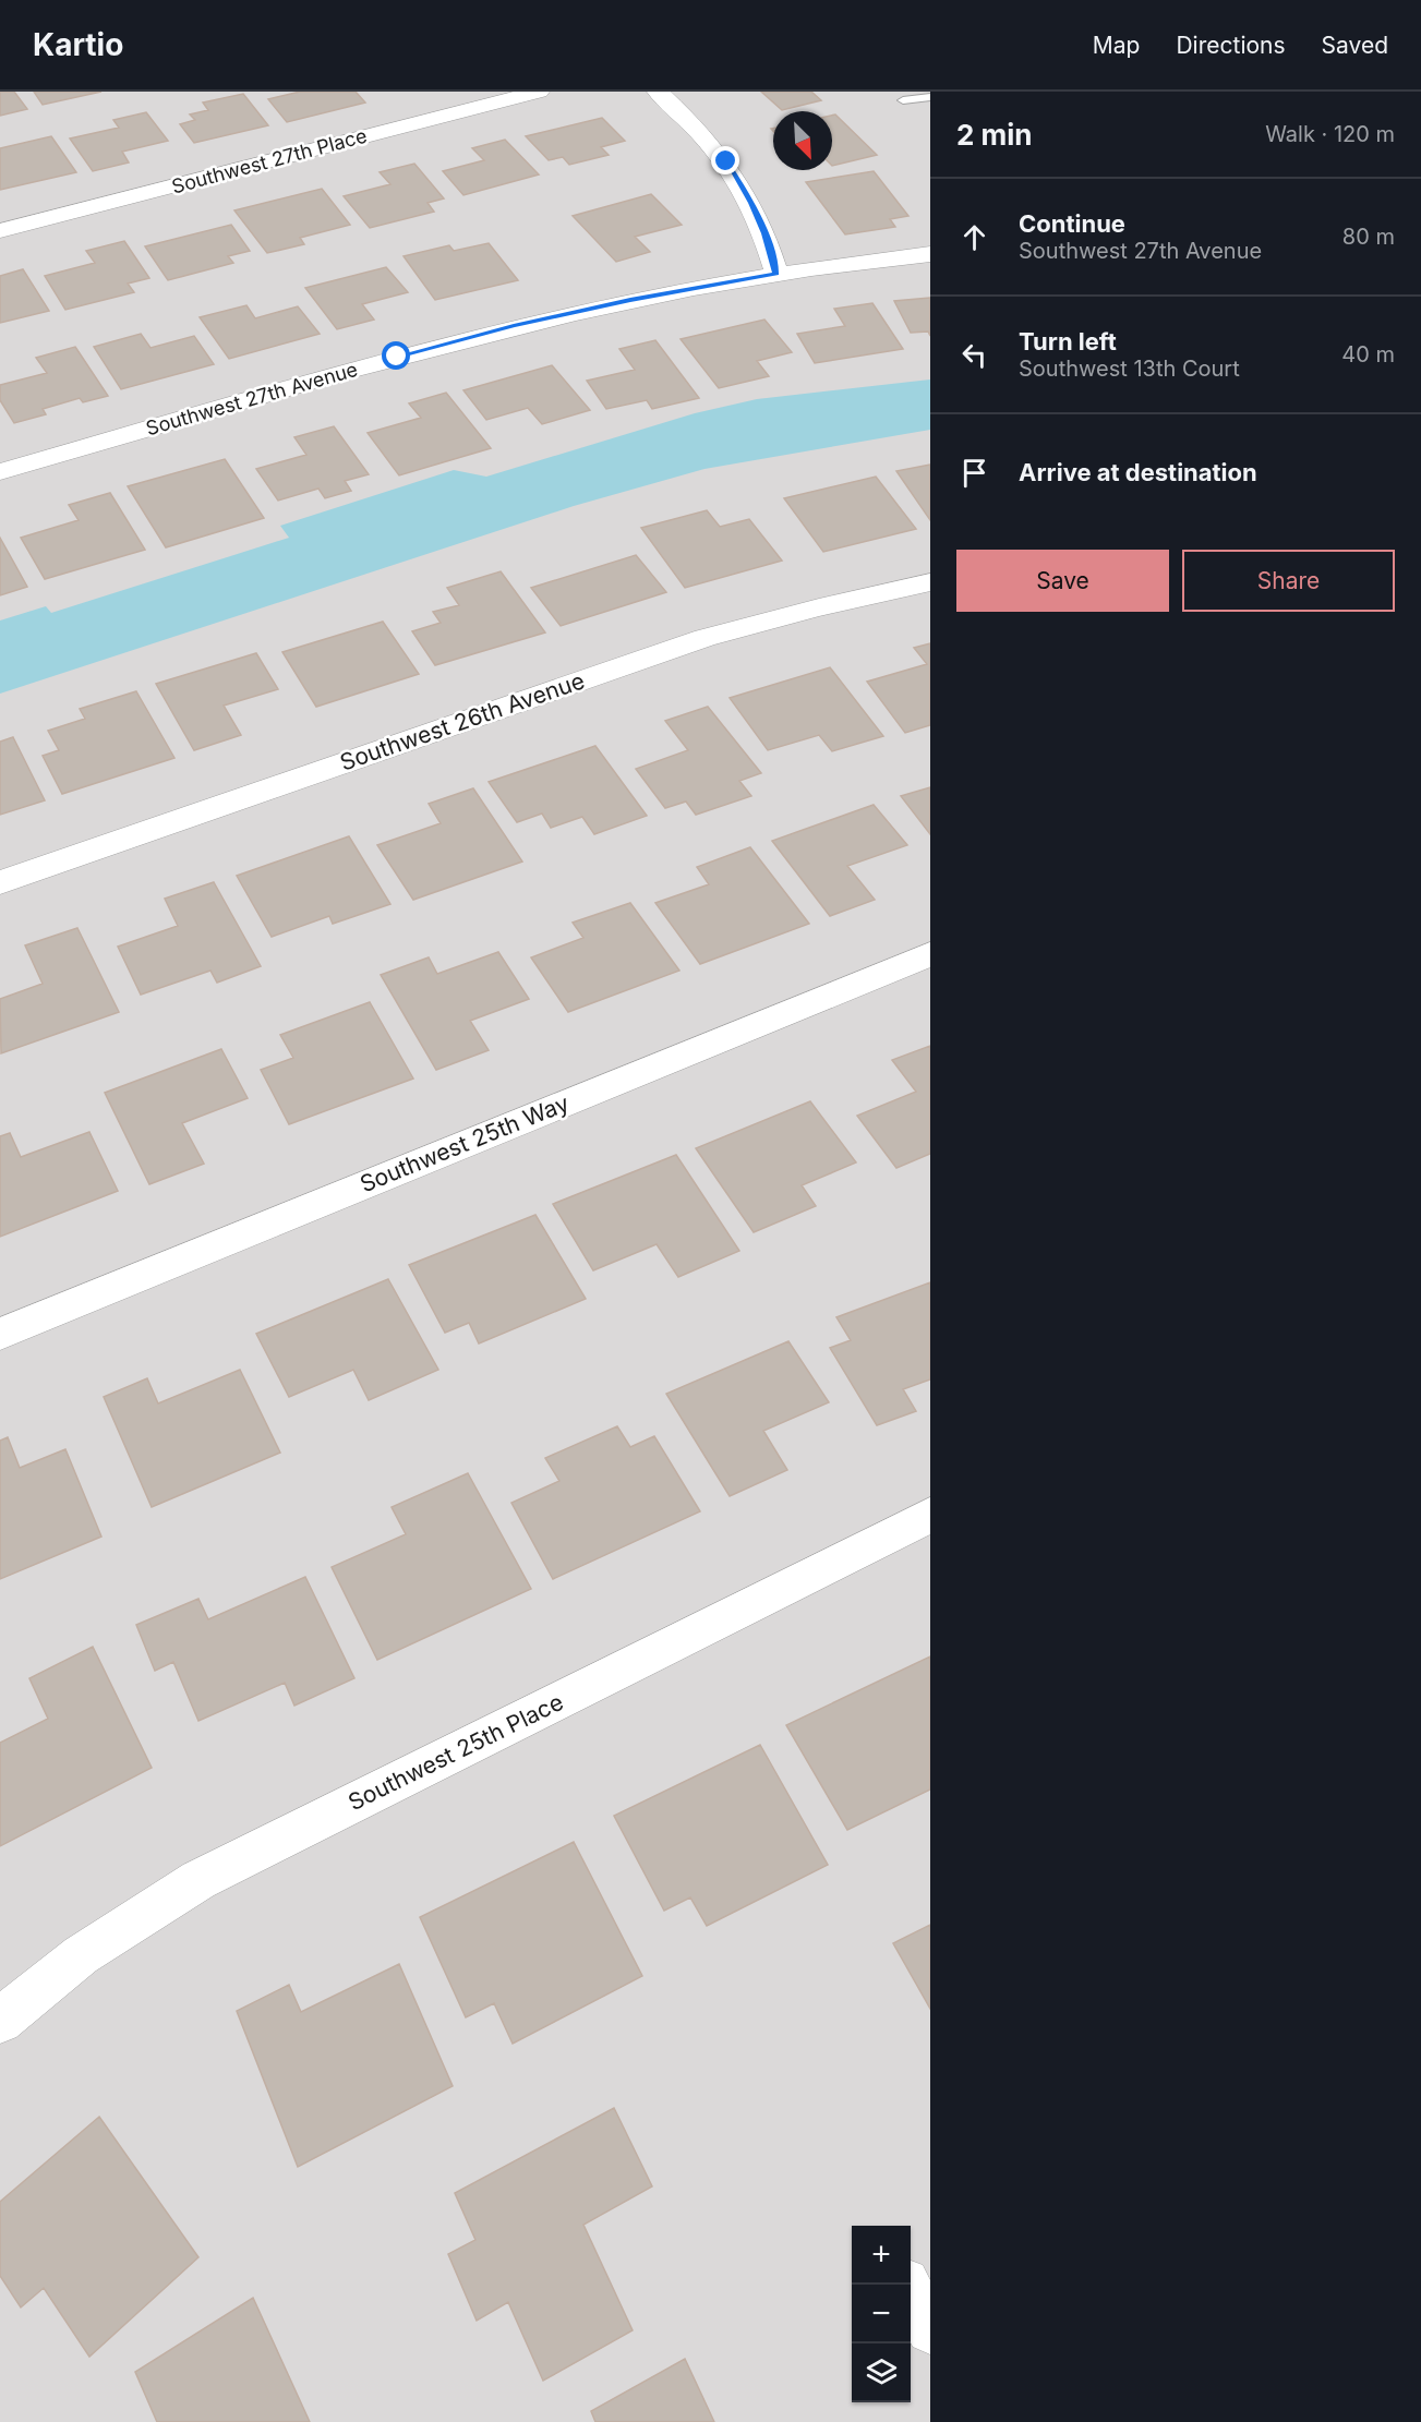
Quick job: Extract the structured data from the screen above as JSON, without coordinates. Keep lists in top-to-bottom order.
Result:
{
  "streets": {
    "street": [
      "Southwest 27th Place",
      "Southwest 27th Avenue",
      "Southwest 26th Avenue",
      "Southwest 25th Way",
      "Southwest 25th Place"
    ]
  },
  "north": "bottom right",
  "page": {
    "header": "Kartio",
    "nav": ["Map", "Directions", "Saved"],
    "heading": ["2 min", "Walk · 120 m"],
    "list": [
      ["Continue", "Southwest 27th Avenue", "80 m"],
      ["Turn left", "Southwest 13th Court", "40 m"],
      "Arrive at destination"
    ],
    "buttons": ["Save", "Share"],
    "map_buttons": ["+", "−"]
  }
}
